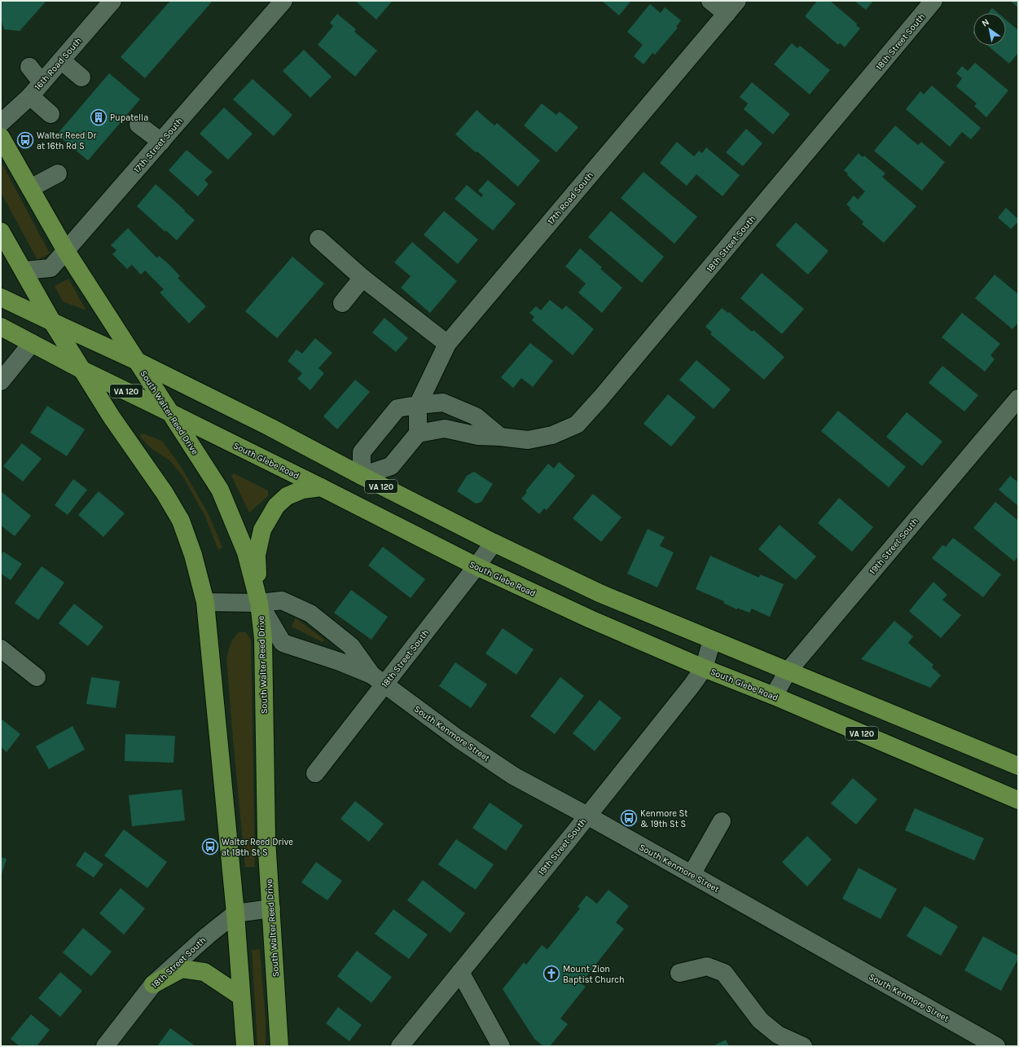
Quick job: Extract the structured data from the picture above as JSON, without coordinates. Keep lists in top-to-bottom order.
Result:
{
  "streets": {
    "main road": ["VA 120", "South Walter Reed Drive", "South Glebe Road"],
    "street": [
      "18th Street South",
      "16th Road South",
      "17th Street South",
      "17th Road South",
      "19th Street South",
      "South Kenmore Street"
    ]
  },
  "crossings": [
    ["18th Street South", "17th Road South"],
    ["18th Street South", "VA 120"],
    ["18th Street South", "South Glebe Road"],
    ["18th Street South", "South Kenmore Street"],
    ["17th Street South", "South Walter Reed Drive"],
    ["VA 120", "South Walter Reed Drive"],
    ["VA 120", "19th Street South"],
    ["South Walter Reed Drive", "South Glebe Road"],
    ["South Walter Reed Drive", "South Kenmore Street"],
    ["South Glebe Road", "19th Street South"],
    ["19th Street South", "South Kenmore Street"]
  ],
  "places": {
    "building": ["Pupatella"],
    "bus stop": ["Walter Reed Dr at 16th Rd S", "Kenmore St & 19th St S", "Walter Reed Drive at 18th St S"],
    "church": ["Mount Zion Baptist Church"]
  },
  "north": "top left"
}
